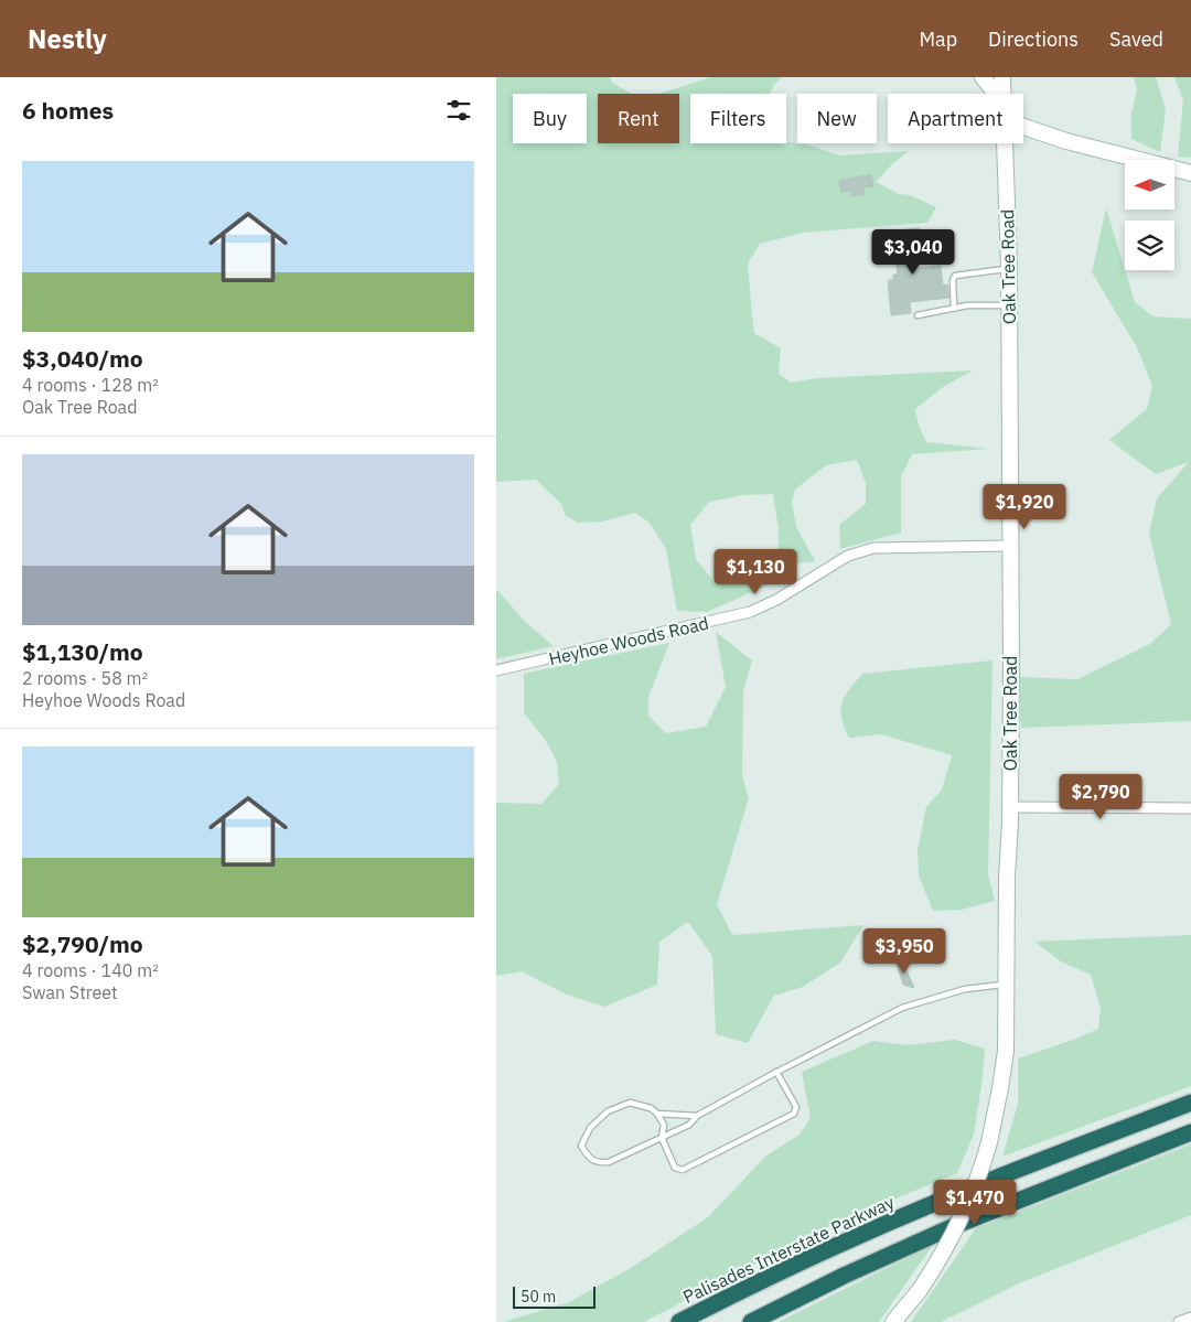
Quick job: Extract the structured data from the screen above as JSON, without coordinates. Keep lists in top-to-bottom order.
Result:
{
  "streets": {
    "highway": ["Palisades Interstate Parkway"],
    "street": ["Oak Tree Road", "Heyhoe Woods Road"]
  },
  "crossings": [
    ["Oak Tree Road", "Heyhoe Woods Road"]
  ],
  "scale_bar": "50 m",
  "north": "left",
  "page": {
    "header": "Nestly",
    "nav": ["Map", "Directions", "Saved"],
    "heading": "6 homes",
    "chip": [
      "Buy",
      "Rent",
      "Filters",
      "New",
      "Apartment"
    ],
    "list": [
      {
        "name": "$3,040/mo",
        "note": "4 rooms · 128 m² · Oak Tree Road"
      },
      {
        "name": "$1,130/mo",
        "note": "2 rooms · 58 m² · Heyhoe Woods Road"
      },
      {
        "name": "$2,790/mo",
        "note": "4 rooms · 140 m² · Swan Street"
      }
    ],
    "price": [
      "$3,040",
      "$1,920",
      "$1,130",
      "$2,790",
      "$3,950",
      "$1,470"
    ],
    "scale": "50 m"
  }
}
